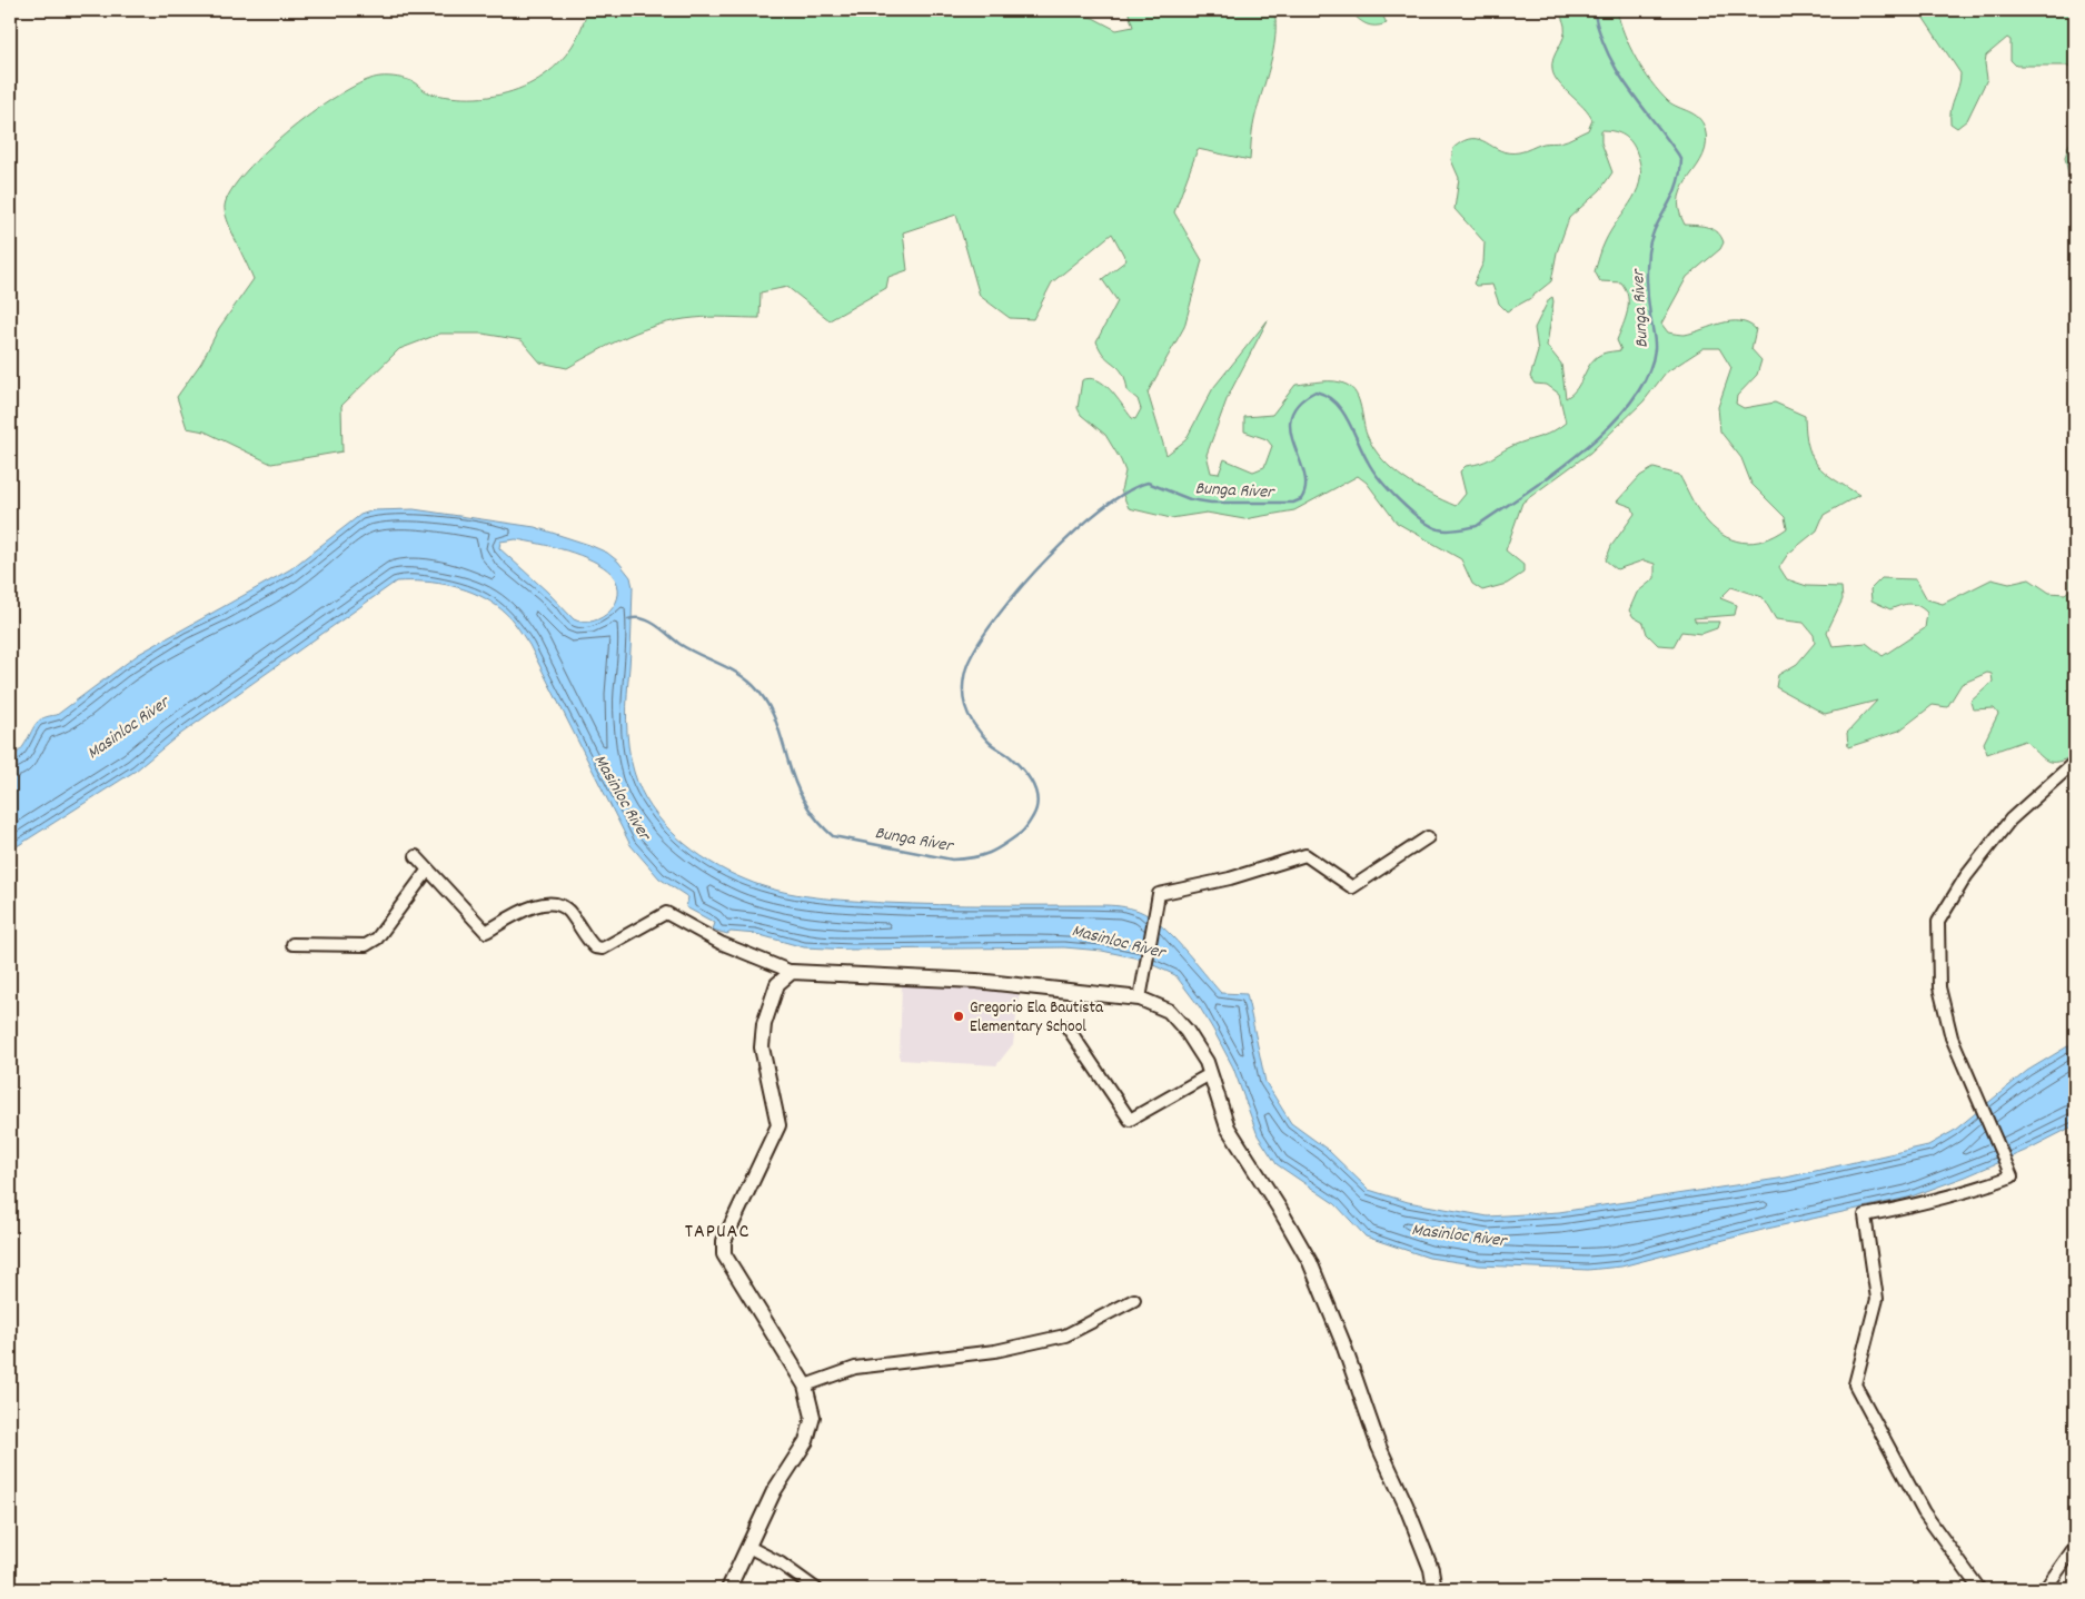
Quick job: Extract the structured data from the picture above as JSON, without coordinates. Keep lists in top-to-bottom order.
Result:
{
  "districts": ["TAPUAC"],
  "water": ["Bunga River", "Masinloc River"],
  "places": ["Gregorio Ela Bautista Elementary School"]
}
